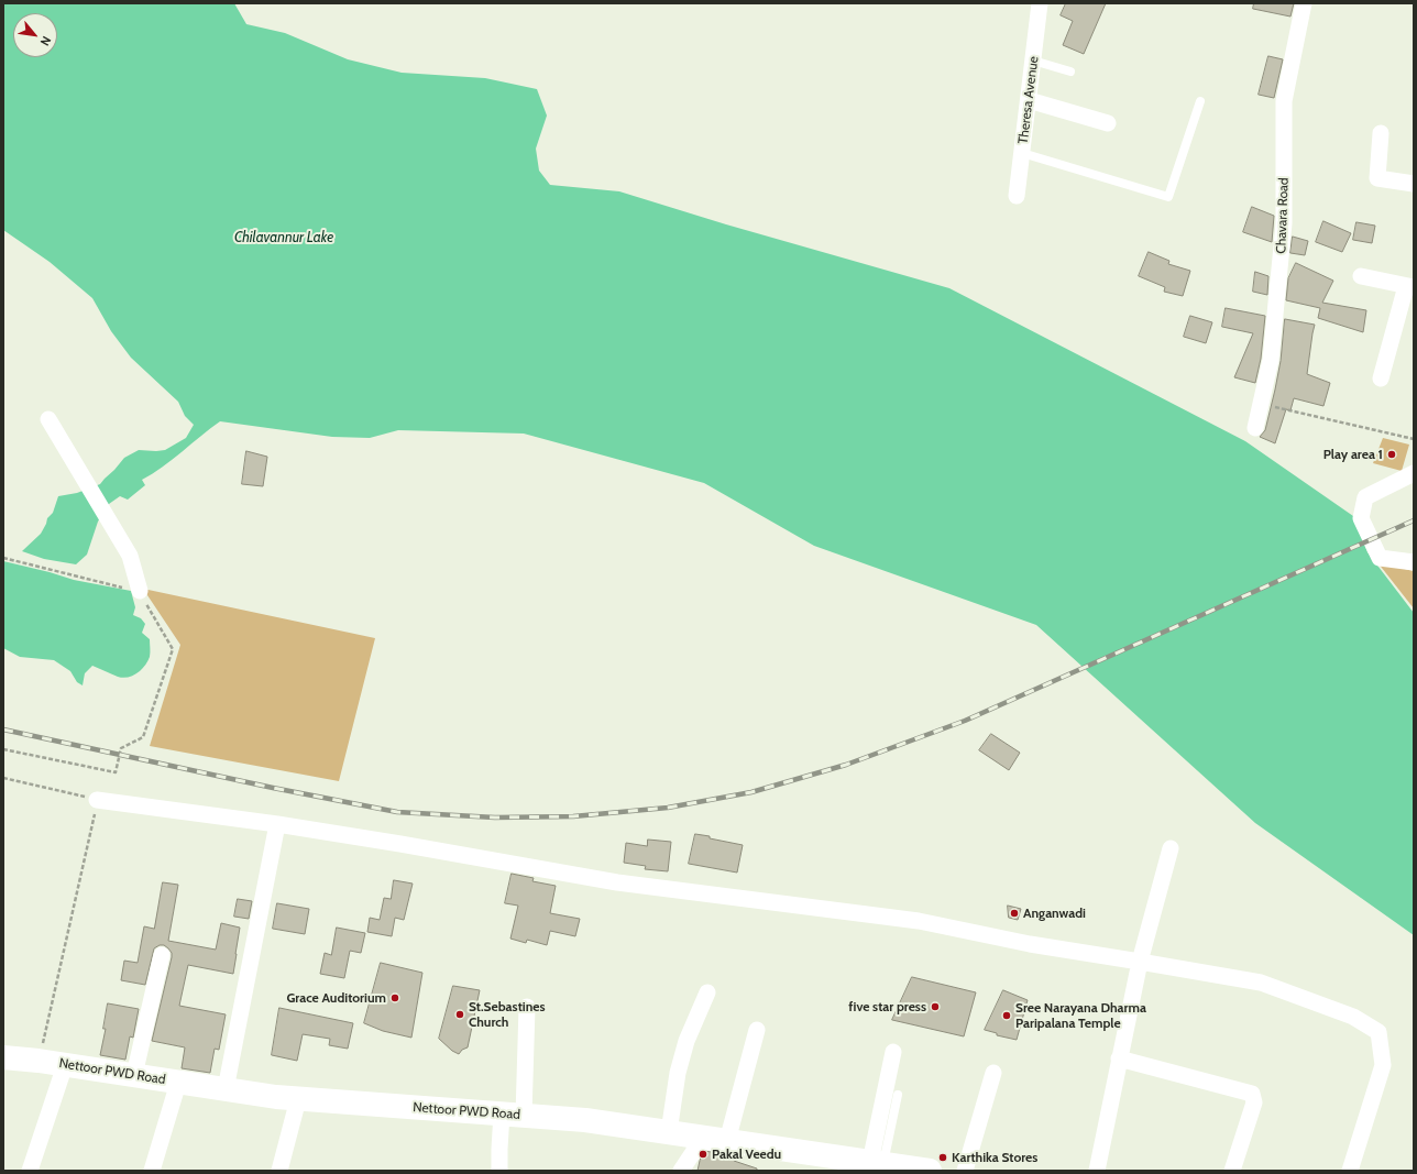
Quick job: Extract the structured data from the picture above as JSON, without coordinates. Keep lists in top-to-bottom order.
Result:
{
  "streets": {
    "street": ["Theresa Avenue", "Chavara Road", "Nettoor PWD Road"]
  },
  "water": ["Chilavannur Lake"],
  "places": [
    "Play area 1",
    "Anganwadi",
    "Grace Auditorium",
    "five star press",
    "St.Sebastines Church",
    "Sree Narayana Dharma Paripalana Temple",
    "Pakal Veedu",
    "Karthika Stores"
  ],
  "north": "bottom right"
}
